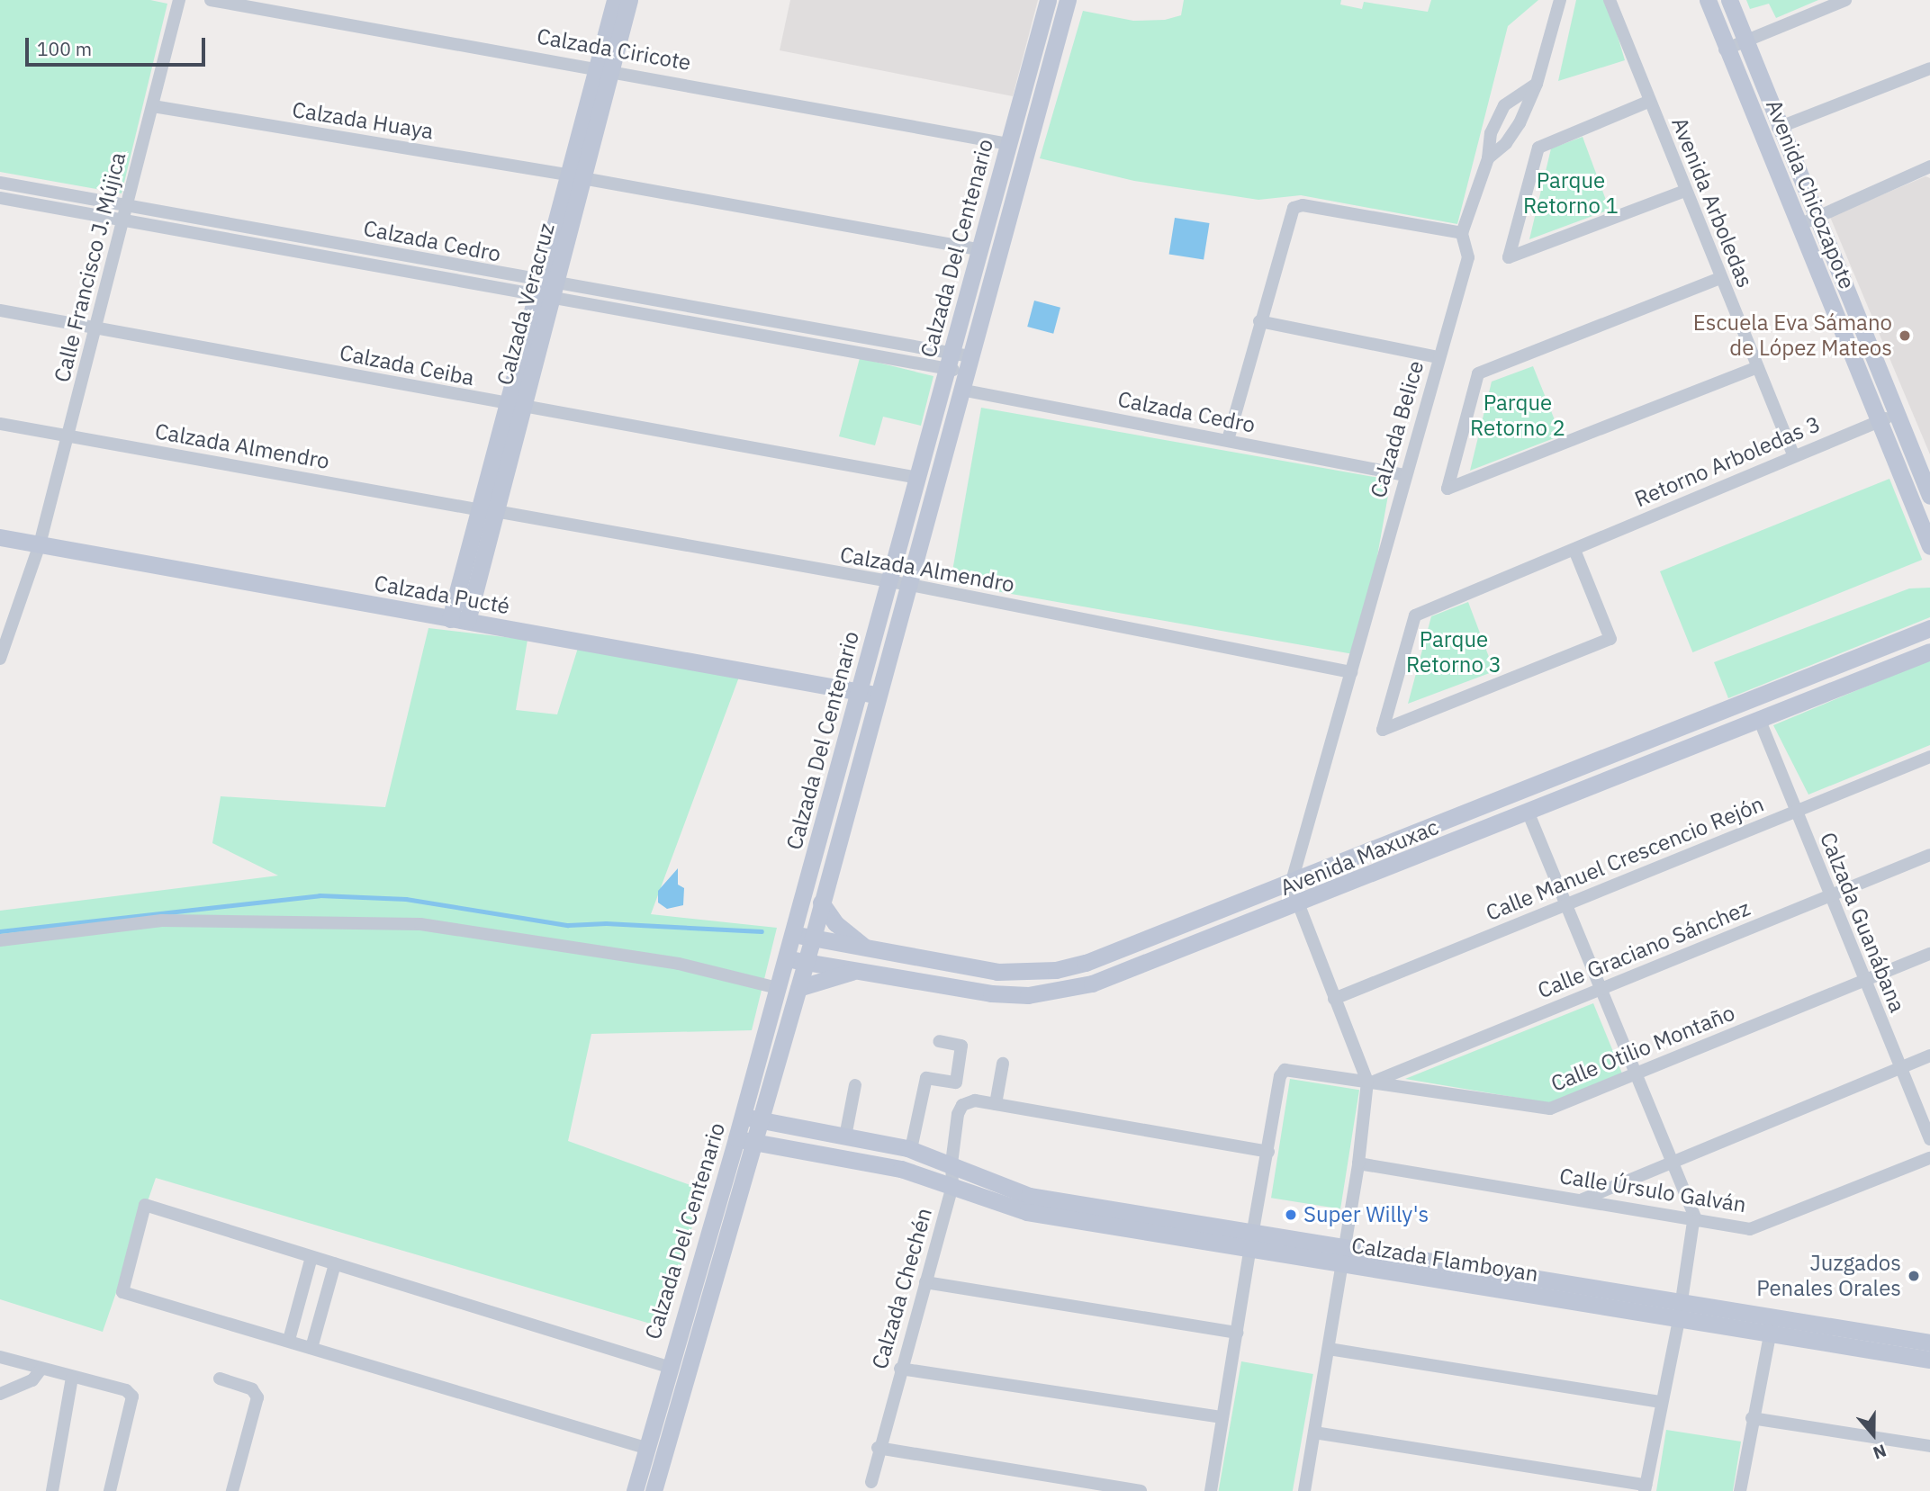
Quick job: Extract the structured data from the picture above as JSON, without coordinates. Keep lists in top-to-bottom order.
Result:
{
  "streets": {
    "main road": [
      "Avenida Chicozapote",
      "Calzada Del Centenario",
      "Calzada Veracruz",
      "Calzada Pucté",
      "Avenida Maxuxac",
      "Calzada Flamboyan"
    ],
    "street": [
      "Calzada Ciricote",
      "Calzada Huaya",
      "Avenida Arboledas",
      "Calzada Cedro",
      "Calle Francisco J. Mújica",
      "Calzada Ceiba",
      "Calzada Belice",
      "Calzada Almendro",
      "Retorno Arboledas 3",
      "Calle Manuel Crescencio Rejón",
      "Calzada Guanábana",
      "Calle Graciano Sánchez",
      "Calle Otilio Montaño",
      "Calle Úrsulo Galván",
      "Calzada Chechén"
    ]
  },
  "crossings": [
    ["Calzada Ciricote", "Calzada Del Centenario"],
    ["Calzada Ciricote", "Calzada Veracruz"],
    ["Calzada Huaya", "Calzada Del Centenario"],
    ["Calzada Huaya", "Calle Francisco J. Mújica"],
    ["Calzada Huaya", "Calzada Veracruz"],
    ["Avenida Chicozapote", "Retorno Arboledas 3"],
    ["Avenida Arboledas", "Retorno Arboledas 3"],
    ["Calzada Cedro", "Calzada Del Centenario"],
    ["Calzada Cedro", "Calle Francisco J. Mújica"],
    ["Calzada Cedro", "Calzada Veracruz"],
    ["Calzada Cedro", "Calzada Belice"],
    ["Calzada Del Centenario", "Calzada Ceiba"],
    ["Calzada Del Centenario", "Calzada Almendro"],
    ["Calzada Del Centenario", "Calzada Pucté"],
    ["Calzada Del Centenario", "Avenida Maxuxac"],
    ["Calzada Del Centenario", "Calzada Flamboyan"],
    ["Calle Francisco J. Mújica", "Calzada Ceiba"],
    ["Calle Francisco J. Mújica", "Calzada Almendro"],
    ["Calle Francisco J. Mújica", "Calzada Pucté"],
    ["Calzada Veracruz", "Calzada Ceiba"],
    ["Calzada Veracruz", "Calzada Almendro"],
    ["Calzada Veracruz", "Calzada Pucté"],
    ["Calzada Belice", "Calzada Almendro"],
    ["Calzada Belice", "Avenida Maxuxac"],
    ["Avenida Maxuxac", "Calzada Guanábana"],
    ["Calle Manuel Crescencio Rejón", "Calzada Guanábana"],
    ["Calzada Guanábana", "Calle Graciano Sánchez"],
    ["Calzada Guanábana", "Calle Otilio Montaño"],
    ["Calle Graciano Sánchez", "Calle Otilio Montaño"],
    ["Calzada Flamboyan", "Calzada Chechén"]
  ],
  "parks": ["Parque Retorno 1", "Parque Retorno 2", "Parque Retorno 3"],
  "places": ["Escuela Eva Sámano de López Mateos", "Super Willy's", "Juzgados Penales Orales"],
  "scale_bar": "100 m",
  "north": "bottom"
}
